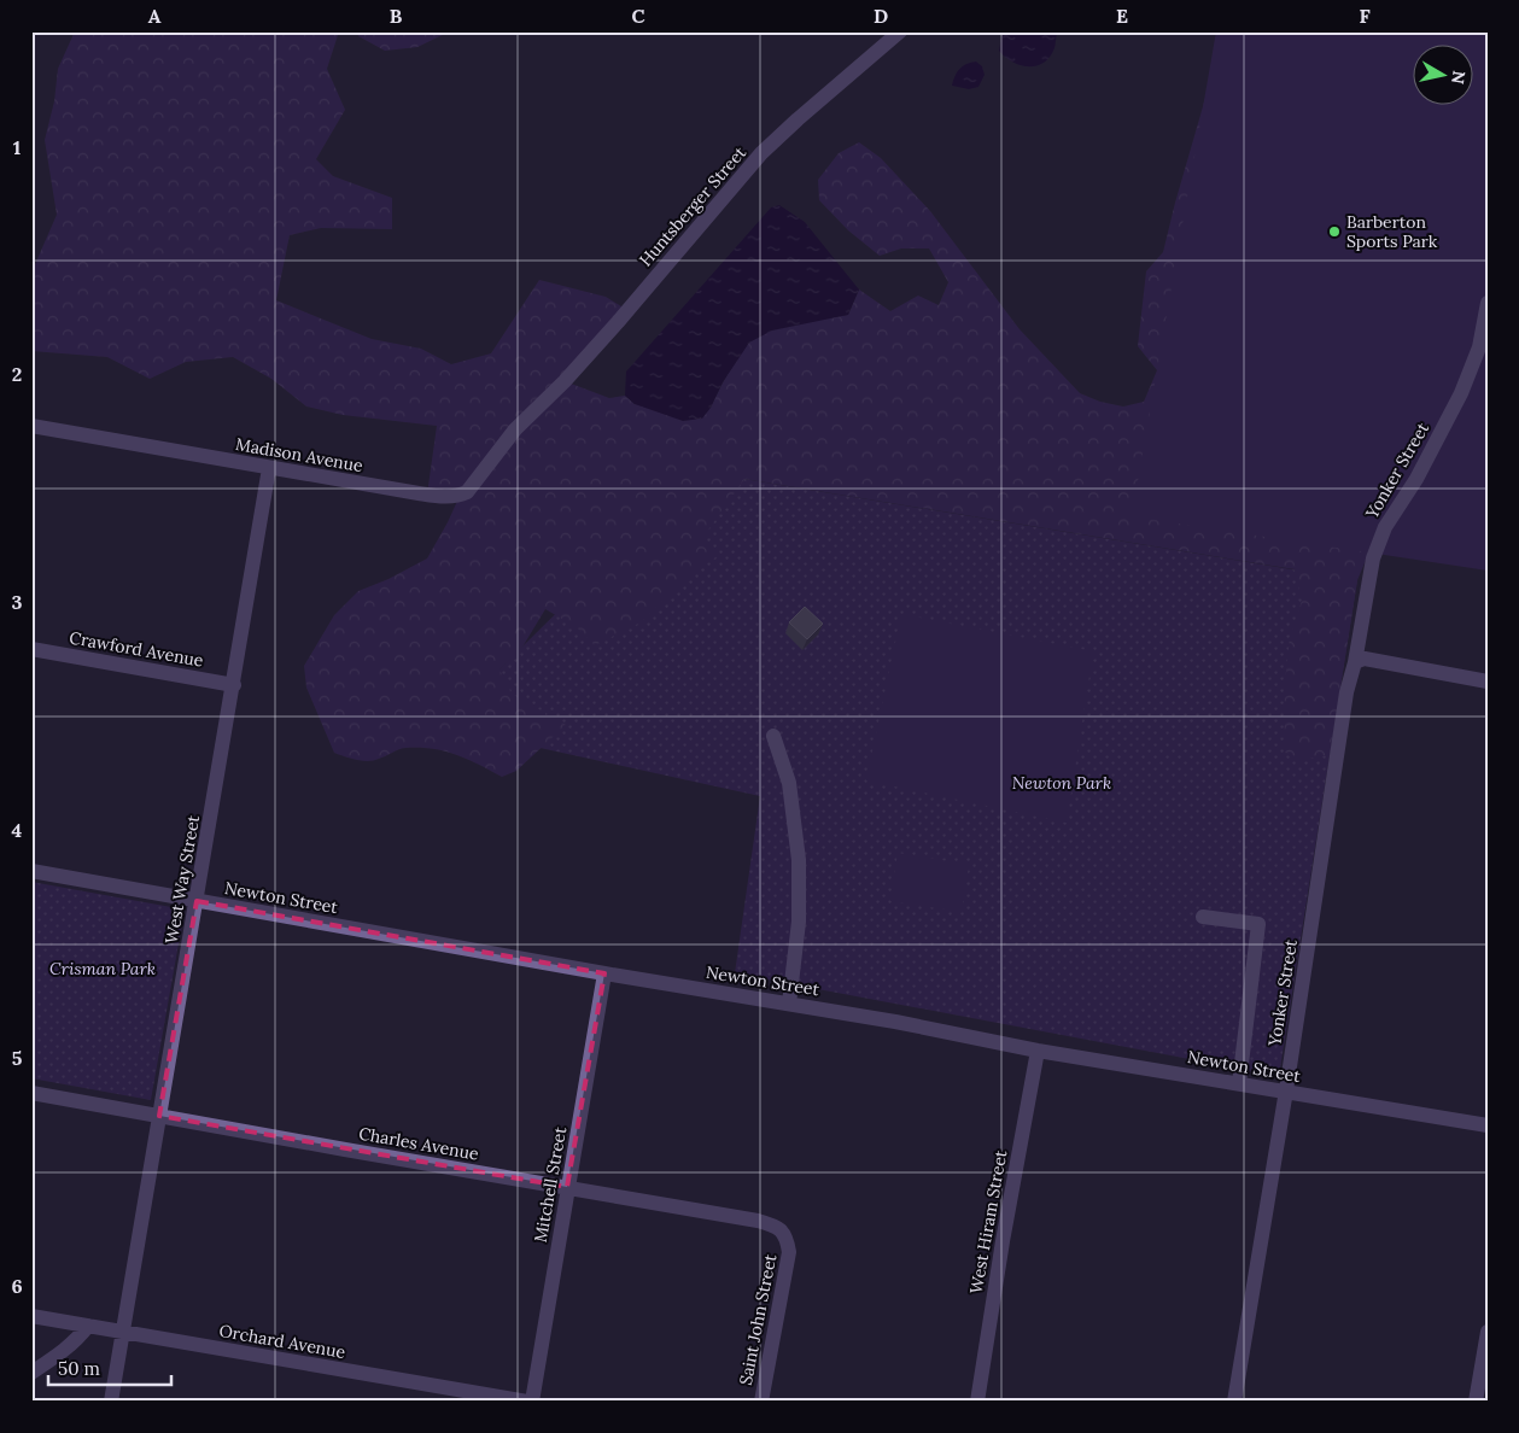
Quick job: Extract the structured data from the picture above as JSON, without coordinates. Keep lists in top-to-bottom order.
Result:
{
  "streets": {
    "street": [
      "Huntsberger Street",
      "Madison Avenue",
      "Yonker Street",
      "Crawford Avenue",
      "West Way Street",
      "Newton Street",
      "Charles Avenue",
      "Mitchell Street",
      "West Hiram Street",
      "Saint John Street",
      "Orchard Avenue"
    ]
  },
  "crossings": [
    ["Huntsberger Street", "Madison Avenue"],
    ["Madison Avenue", "West Way Street"],
    ["Yonker Street", "Newton Street"],
    ["Crawford Avenue", "West Way Street"],
    ["West Way Street", "Newton Street"],
    ["West Way Street", "Charles Avenue"],
    ["West Way Street", "Orchard Avenue"],
    ["Newton Street", "Mitchell Street"],
    ["Newton Street", "West Hiram Street"],
    ["Charles Avenue", "Mitchell Street"],
    ["Charles Avenue", "Saint John Street"],
    ["Mitchell Street", "Orchard Avenue"]
  ],
  "parks": ["Newton Park", "Crisman Park"],
  "places": ["Barberton Sports Park"],
  "scale_bar": "50 m",
  "north": "right",
  "grid": {
    "columns": [
      "A",
      "B",
      "C",
      "D",
      "E",
      "F"
    ],
    "rows": [
      "1",
      "2",
      "3",
      "4",
      "5",
      "6"
    ]
  }
}
